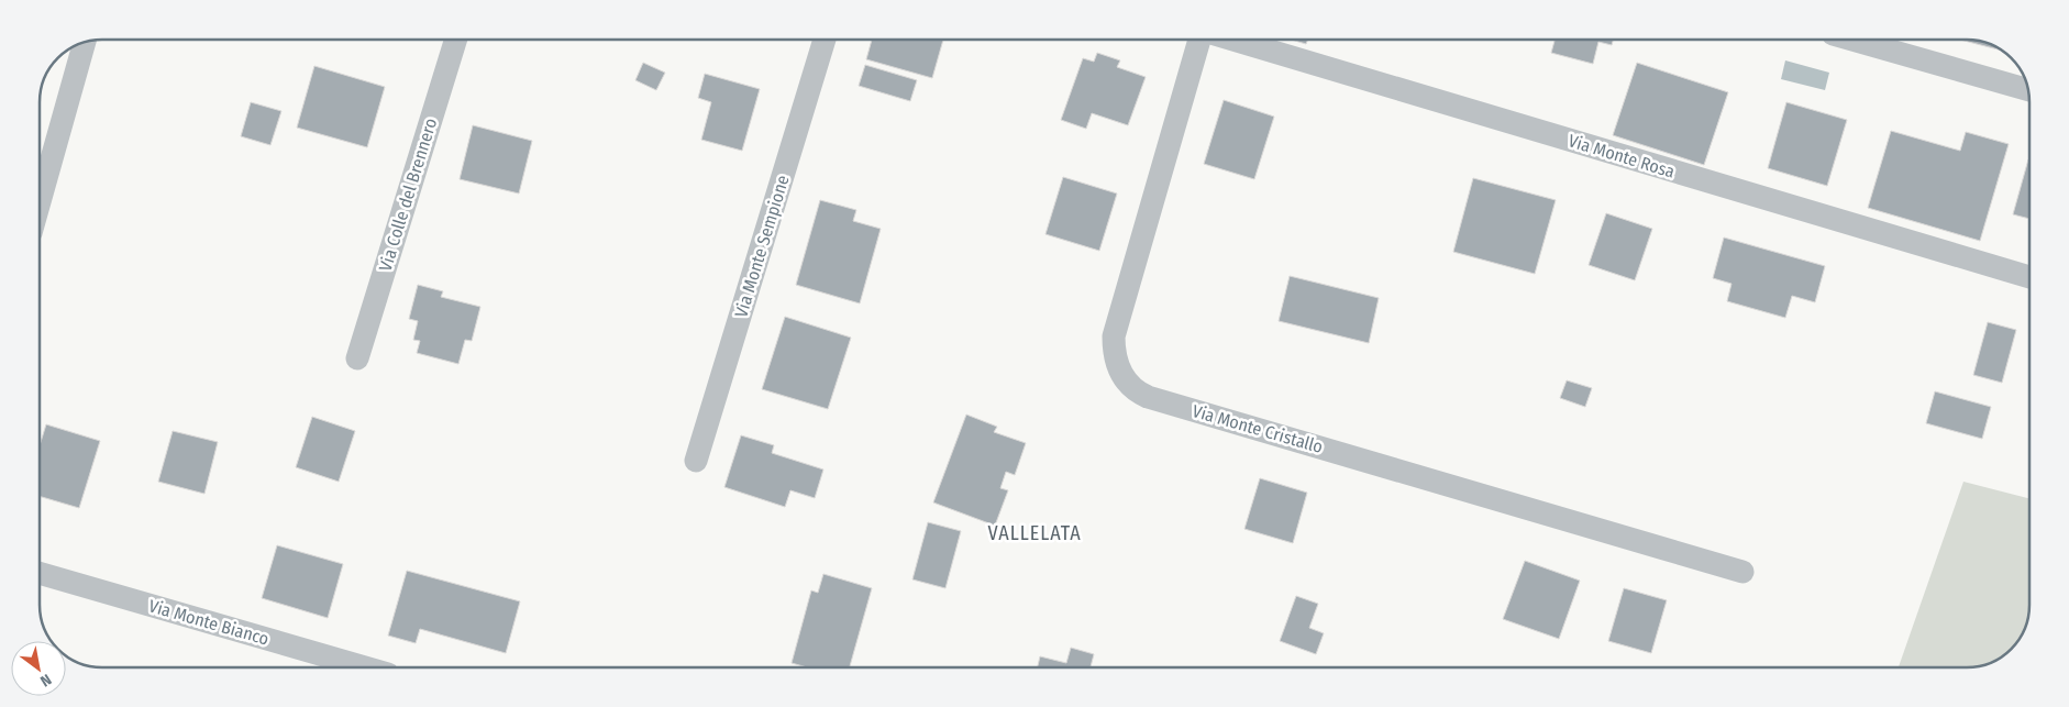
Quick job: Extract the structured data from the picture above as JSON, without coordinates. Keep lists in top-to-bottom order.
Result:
{
  "streets": {
    "street": [
      "Via Monte Rosa",
      "Via Colle del Brennero",
      "Via Monte Sempione",
      "Via Monte Cristallo",
      "Via Monte Bianco"
    ]
  },
  "districts": ["VALLELATA"],
  "north": "bottom right"
}
